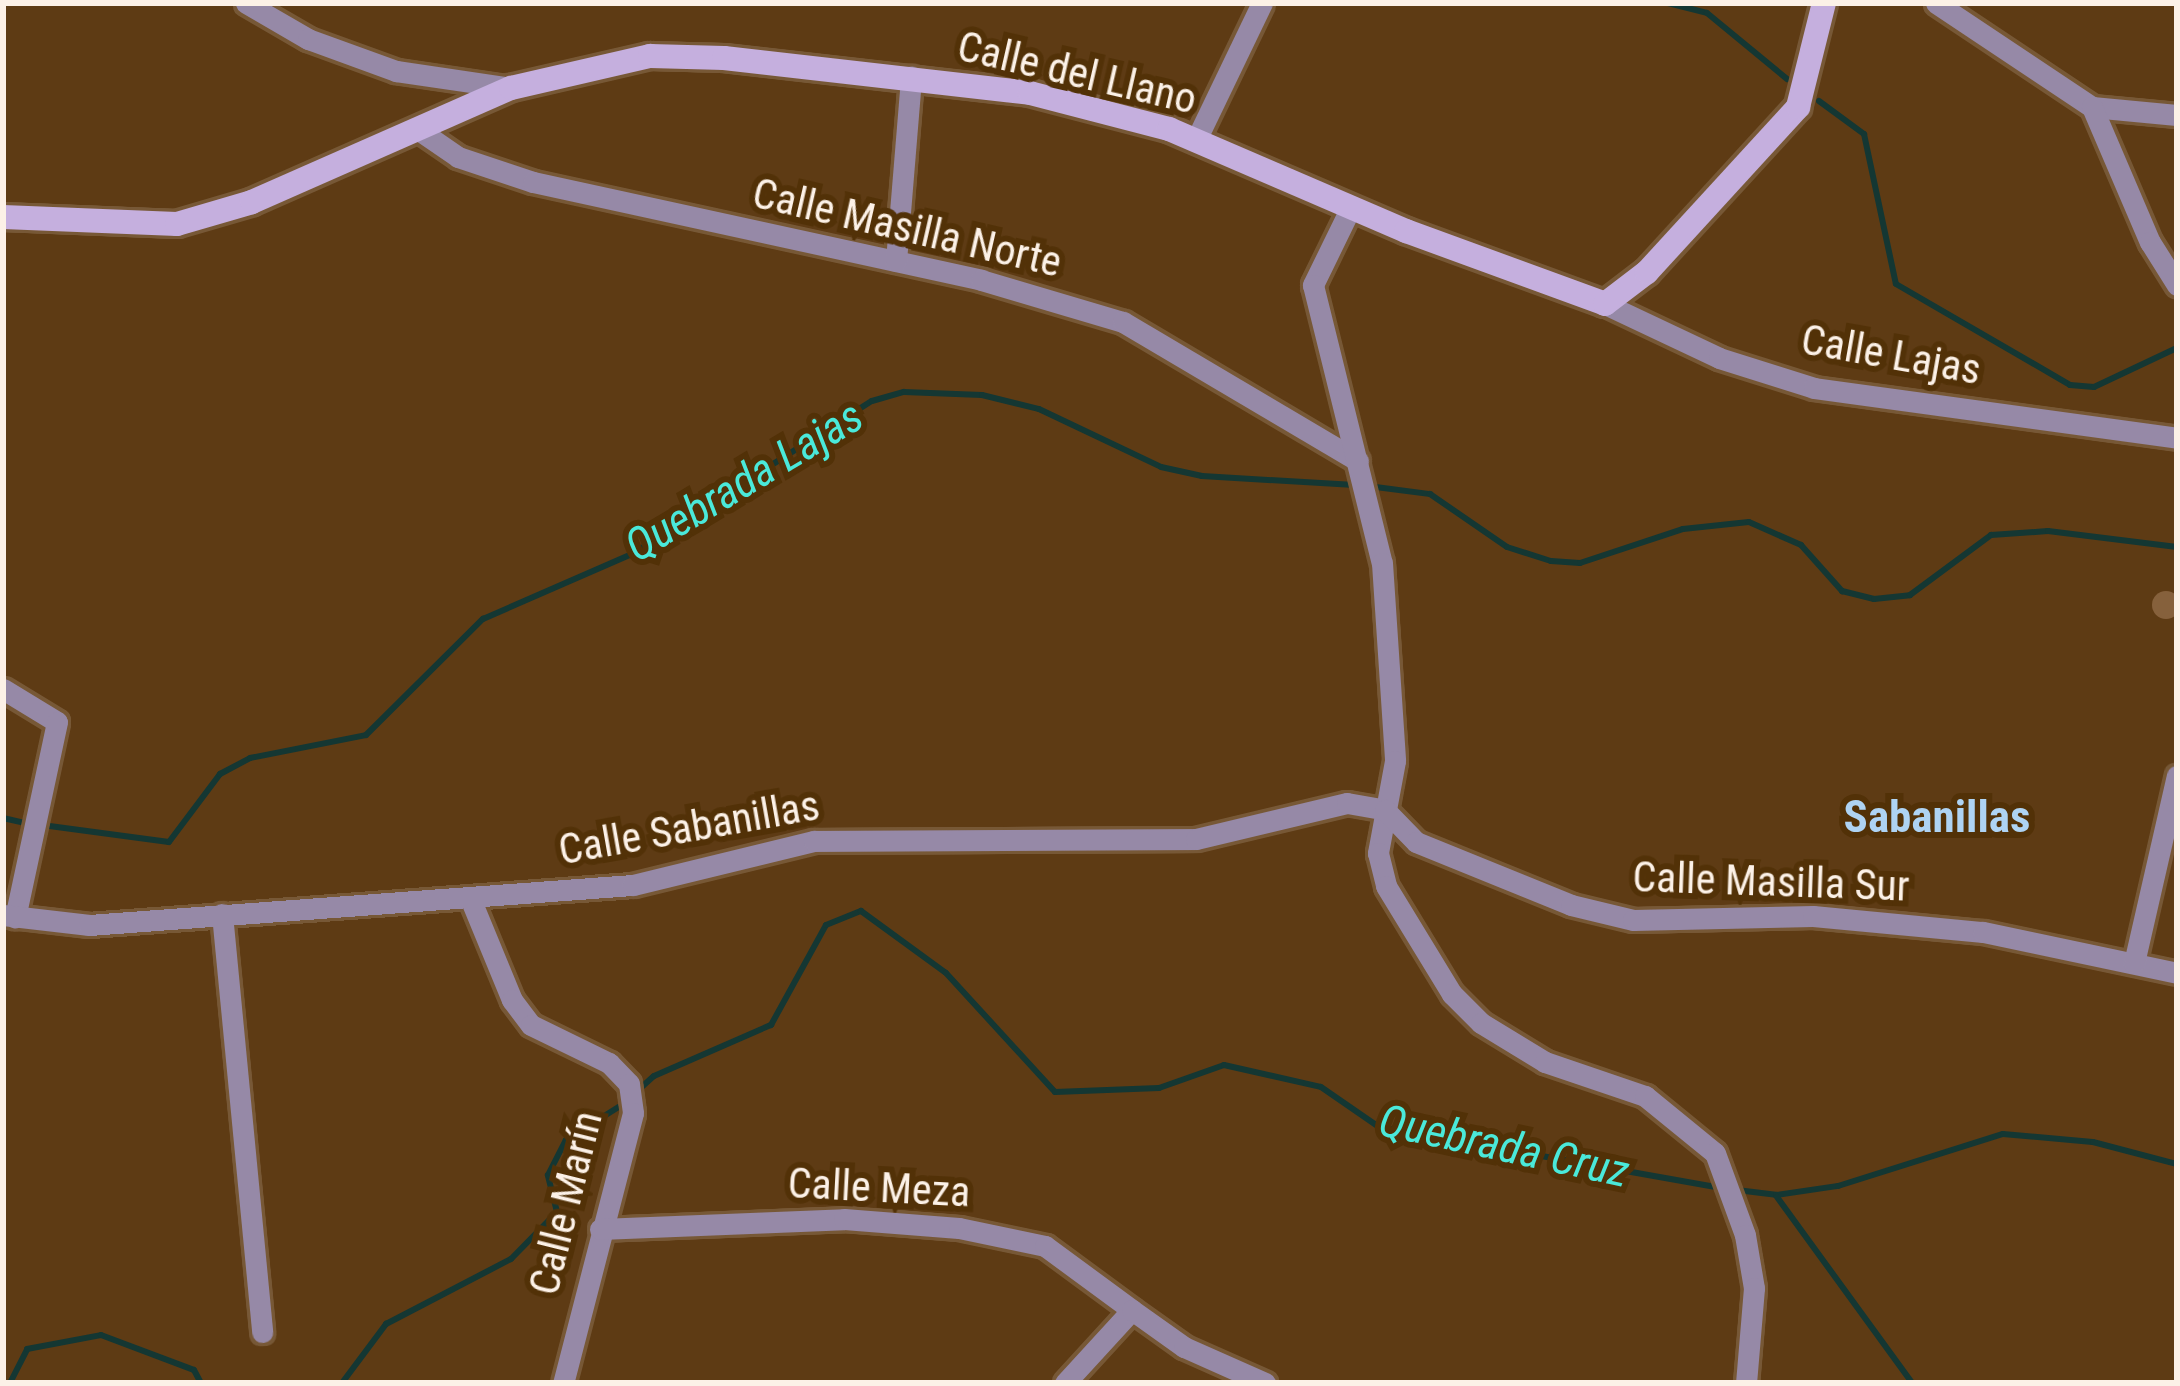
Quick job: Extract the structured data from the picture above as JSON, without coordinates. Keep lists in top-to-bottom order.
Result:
{
  "streets": {
    "main road": ["Calle del Llano"],
    "street": [
      "Calle Masilla Norte",
      "Calle Lajas",
      "Calle Sabanillas",
      "Calle Masilla Sur",
      "Calle Meza",
      "Calle Marín"
    ]
  },
  "crossings": [
    ["Calle del Llano", "Calle Masilla Norte"],
    ["Calle del Llano", "Calle Lajas"],
    ["Calle Sabanillas", "Calle Masilla Sur"],
    ["Calle Sabanillas", "Calle Marín"],
    ["Calle Meza", "Calle Marín"]
  ],
  "districts": ["Sabanillas"],
  "water": ["Quebrada Lajas", "Quebrada Cruz"]
}
